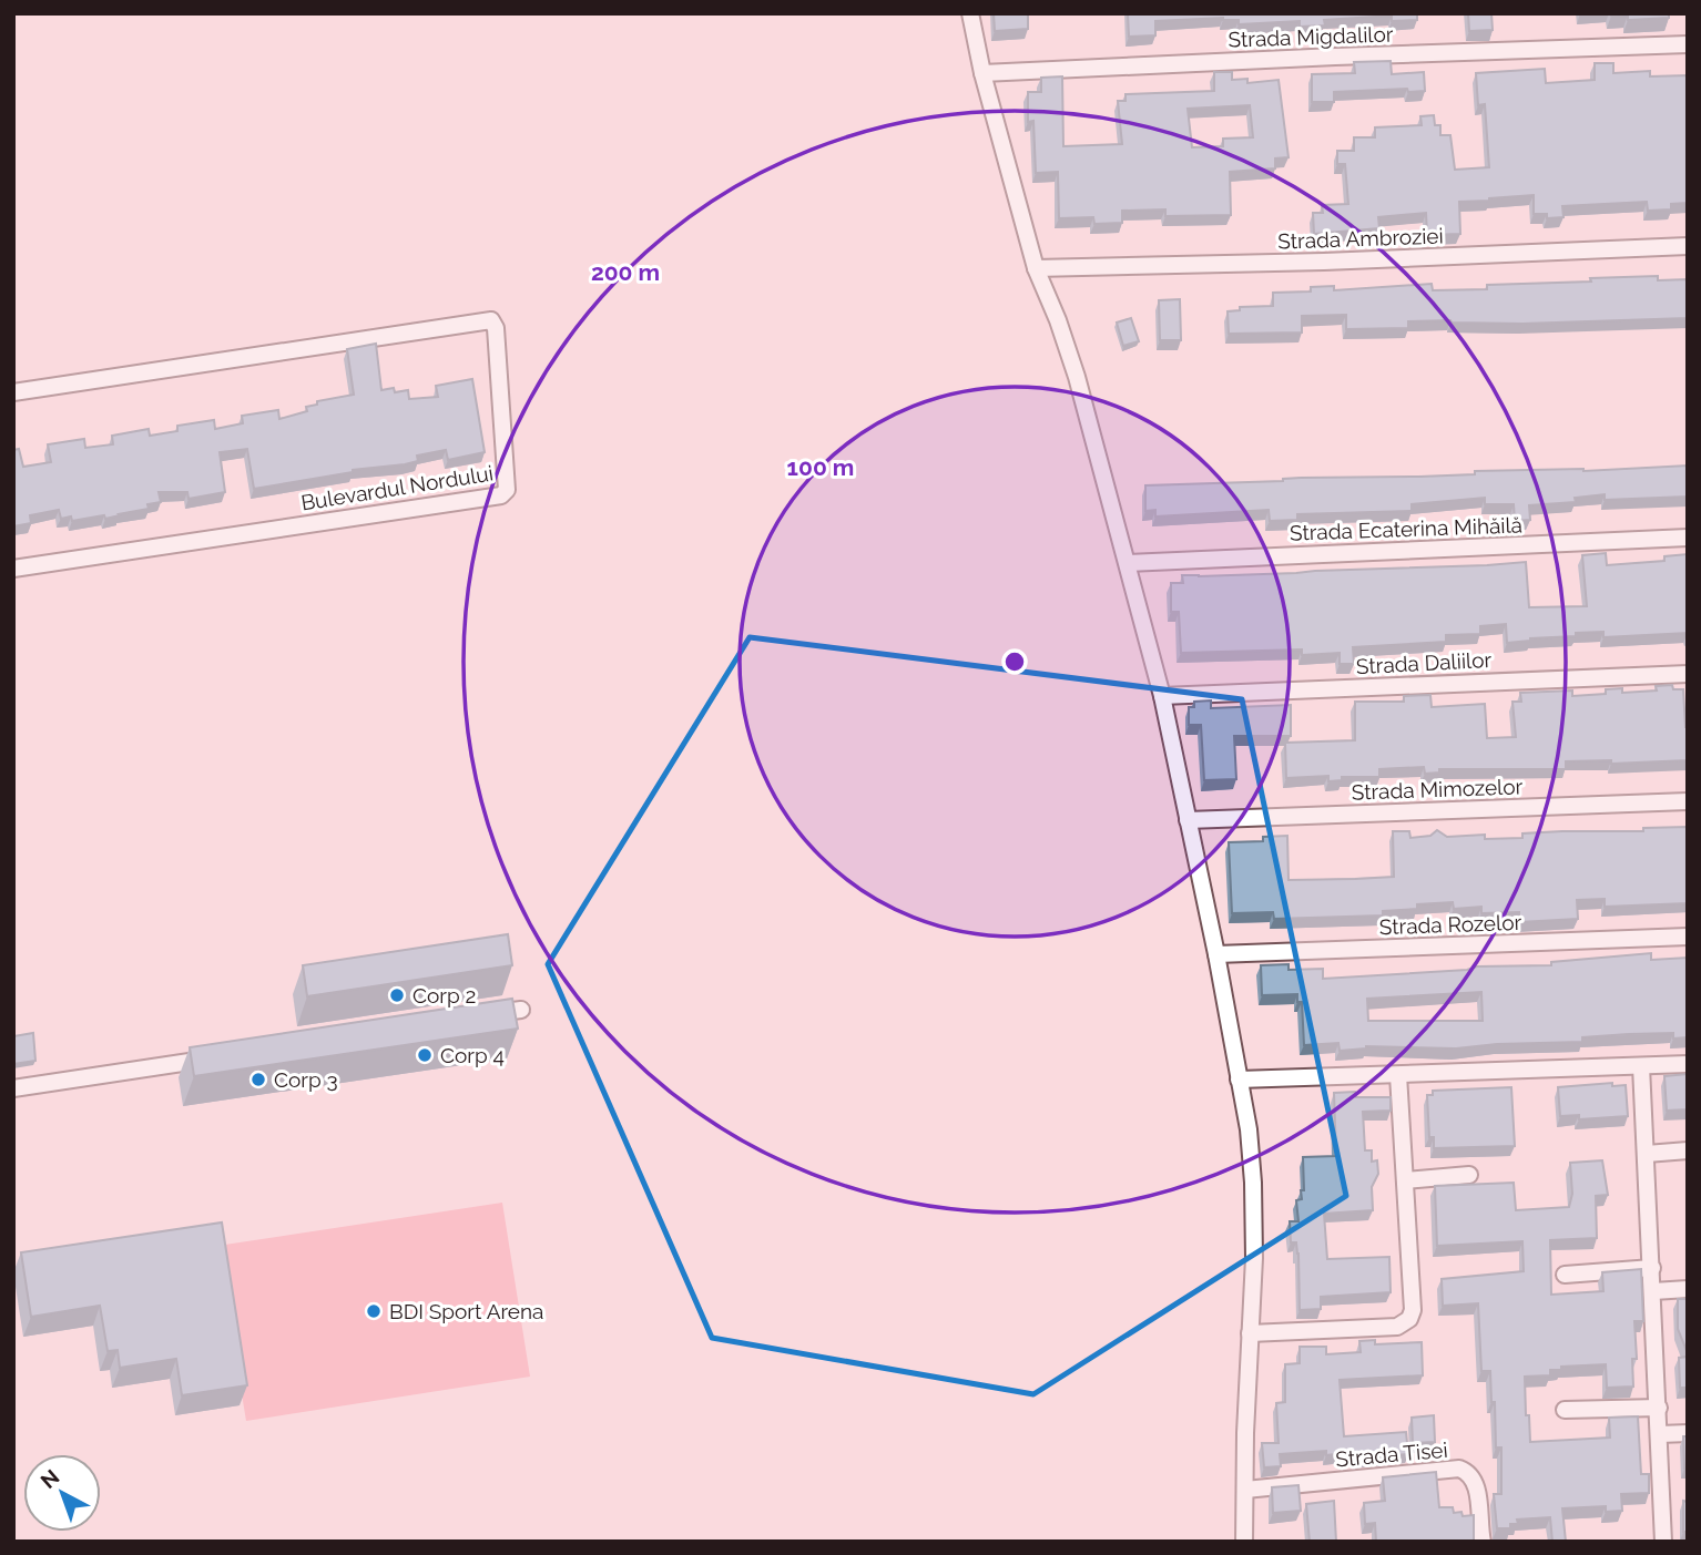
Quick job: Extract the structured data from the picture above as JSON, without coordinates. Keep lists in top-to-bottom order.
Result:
{
  "streets": {
    "street": [
      "Strada Migdalilor",
      "Strada Ambroziei",
      "Bulevardul Nordului",
      "Strada Ecaterina Mihăilă",
      "Strada Daliilor",
      "Strada Mimozelor",
      "Strada Rozelor",
      "Strada Tisei"
    ]
  },
  "places": [
    "Corp 2",
    "Corp 4",
    "Corp 3",
    "BDI Sport Arena"
  ],
  "north": "top left",
  "rings": ["200 m", "100 m"]
}
